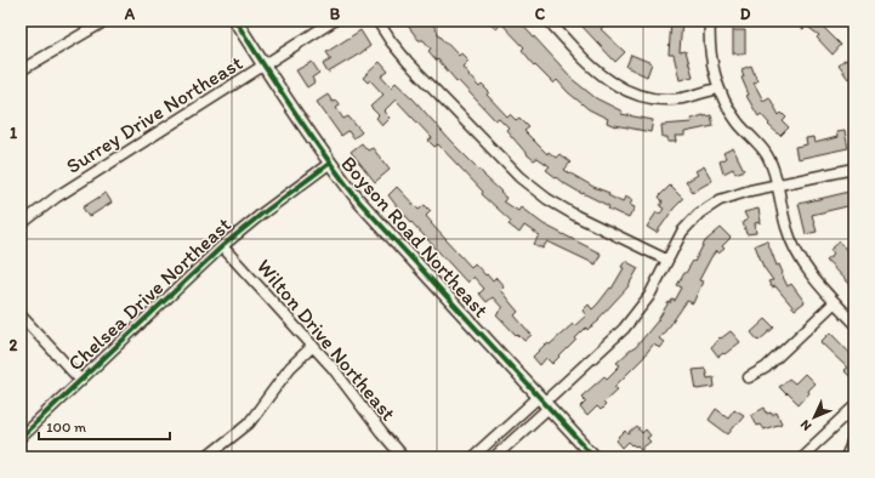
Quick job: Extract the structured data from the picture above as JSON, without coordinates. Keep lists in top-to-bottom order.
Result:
{
  "streets": {
    "main road": ["Boyson Road Northeast"],
    "street": ["Surrey Drive Northeast", "Chelsea Drive Northeast", "Wilton Drive Northeast"]
  },
  "crossings": [
    ["Surrey Drive Northeast", "Boyson Road Northeast"],
    ["Boyson Road Northeast", "Chelsea Drive Northeast"],
    ["Chelsea Drive Northeast", "Wilton Drive Northeast"]
  ],
  "scale_bar": "100 m",
  "north": "bottom left",
  "grid": {
    "columns": [
      "A",
      "B",
      "C",
      "D"
    ],
    "rows": ["1", "2"]
  }
}
